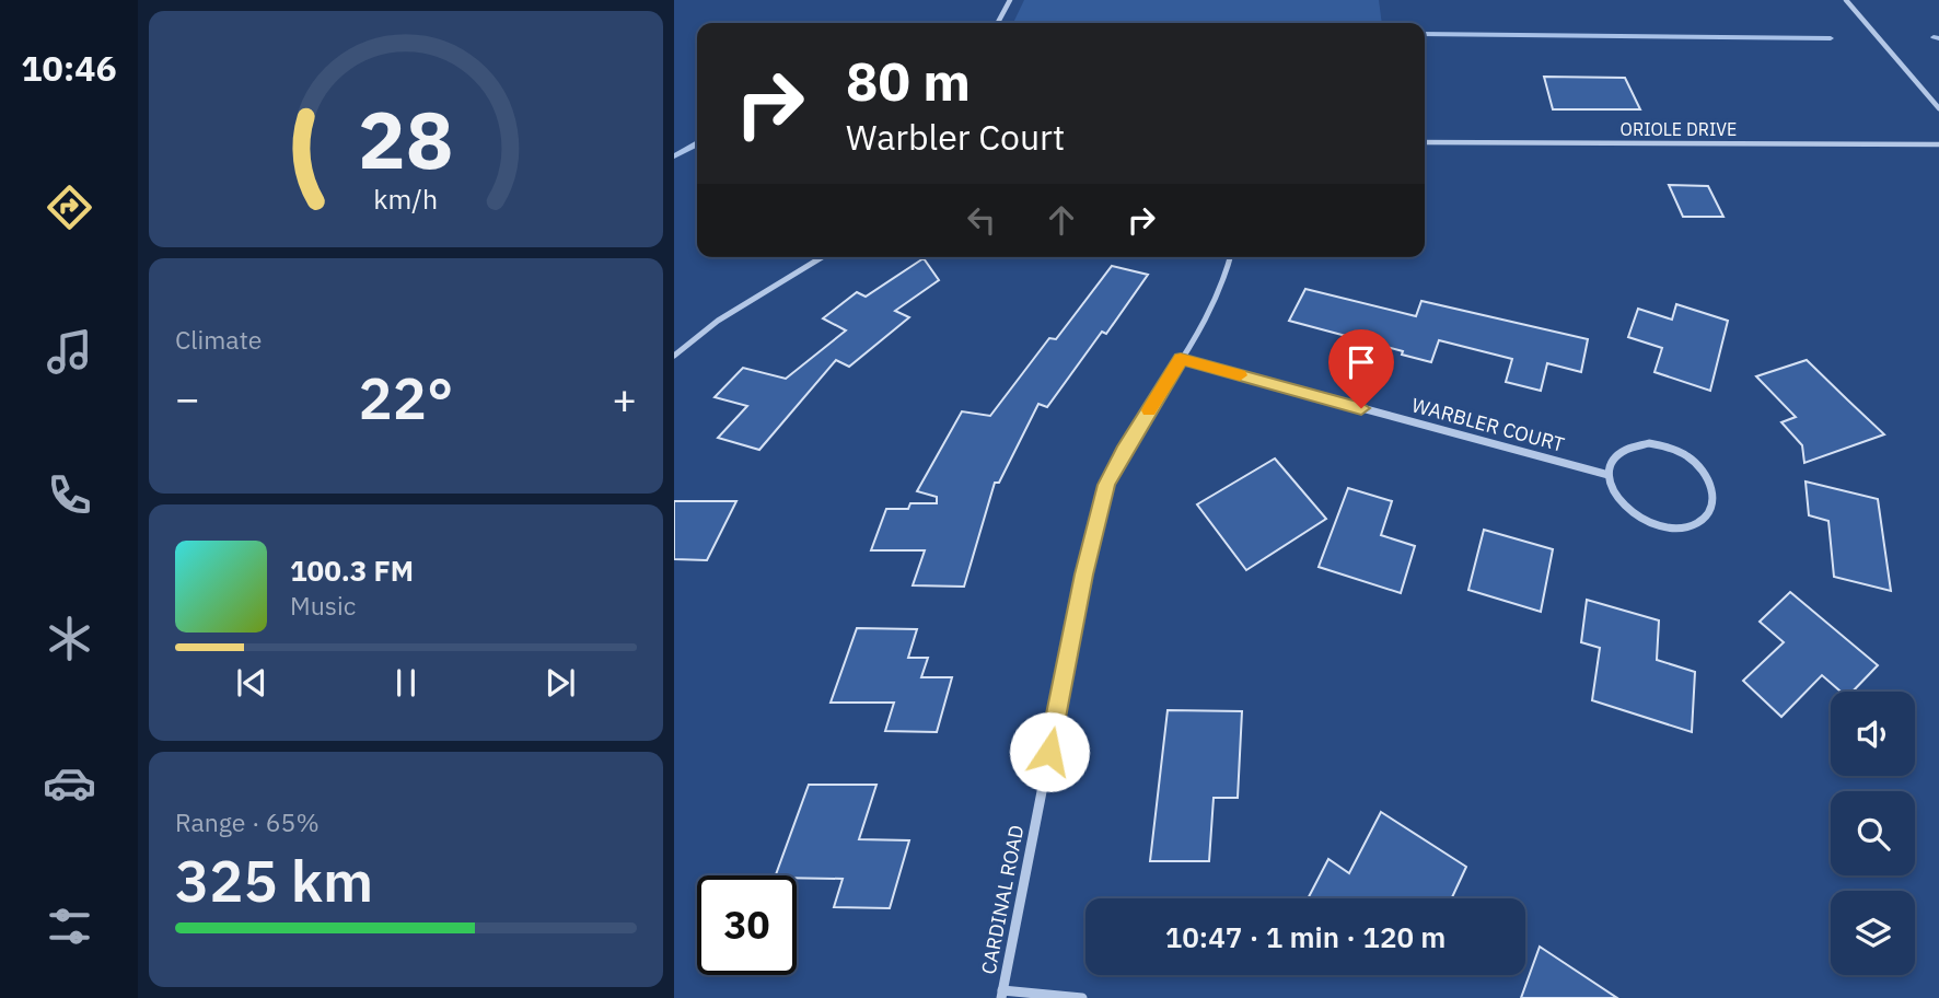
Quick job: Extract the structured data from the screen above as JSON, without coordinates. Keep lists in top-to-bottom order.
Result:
{
  "streets": {
    "street": ["ORIOLE DRIVE", "WARBLER COURT", "CARDINAL ROAD"]
  },
  "crossings": [
    ["WARBLER COURT", "CARDINAL ROAD"]
  ],
  "page": {
    "tabs": "10:46",
    "turn": ["80 m", "Warbler Court"],
    "tile": [
      "Climate",
      ["Range · 65%", "325 km"]
    ],
    "heat": ["−", "22°", "+"],
    "song": ["100.3 FM", "Music"],
    "limit": "30",
    "trip": "10:47 · 1 min · 120 m",
    "gauge": ["28", "km/h"]
  }
}
